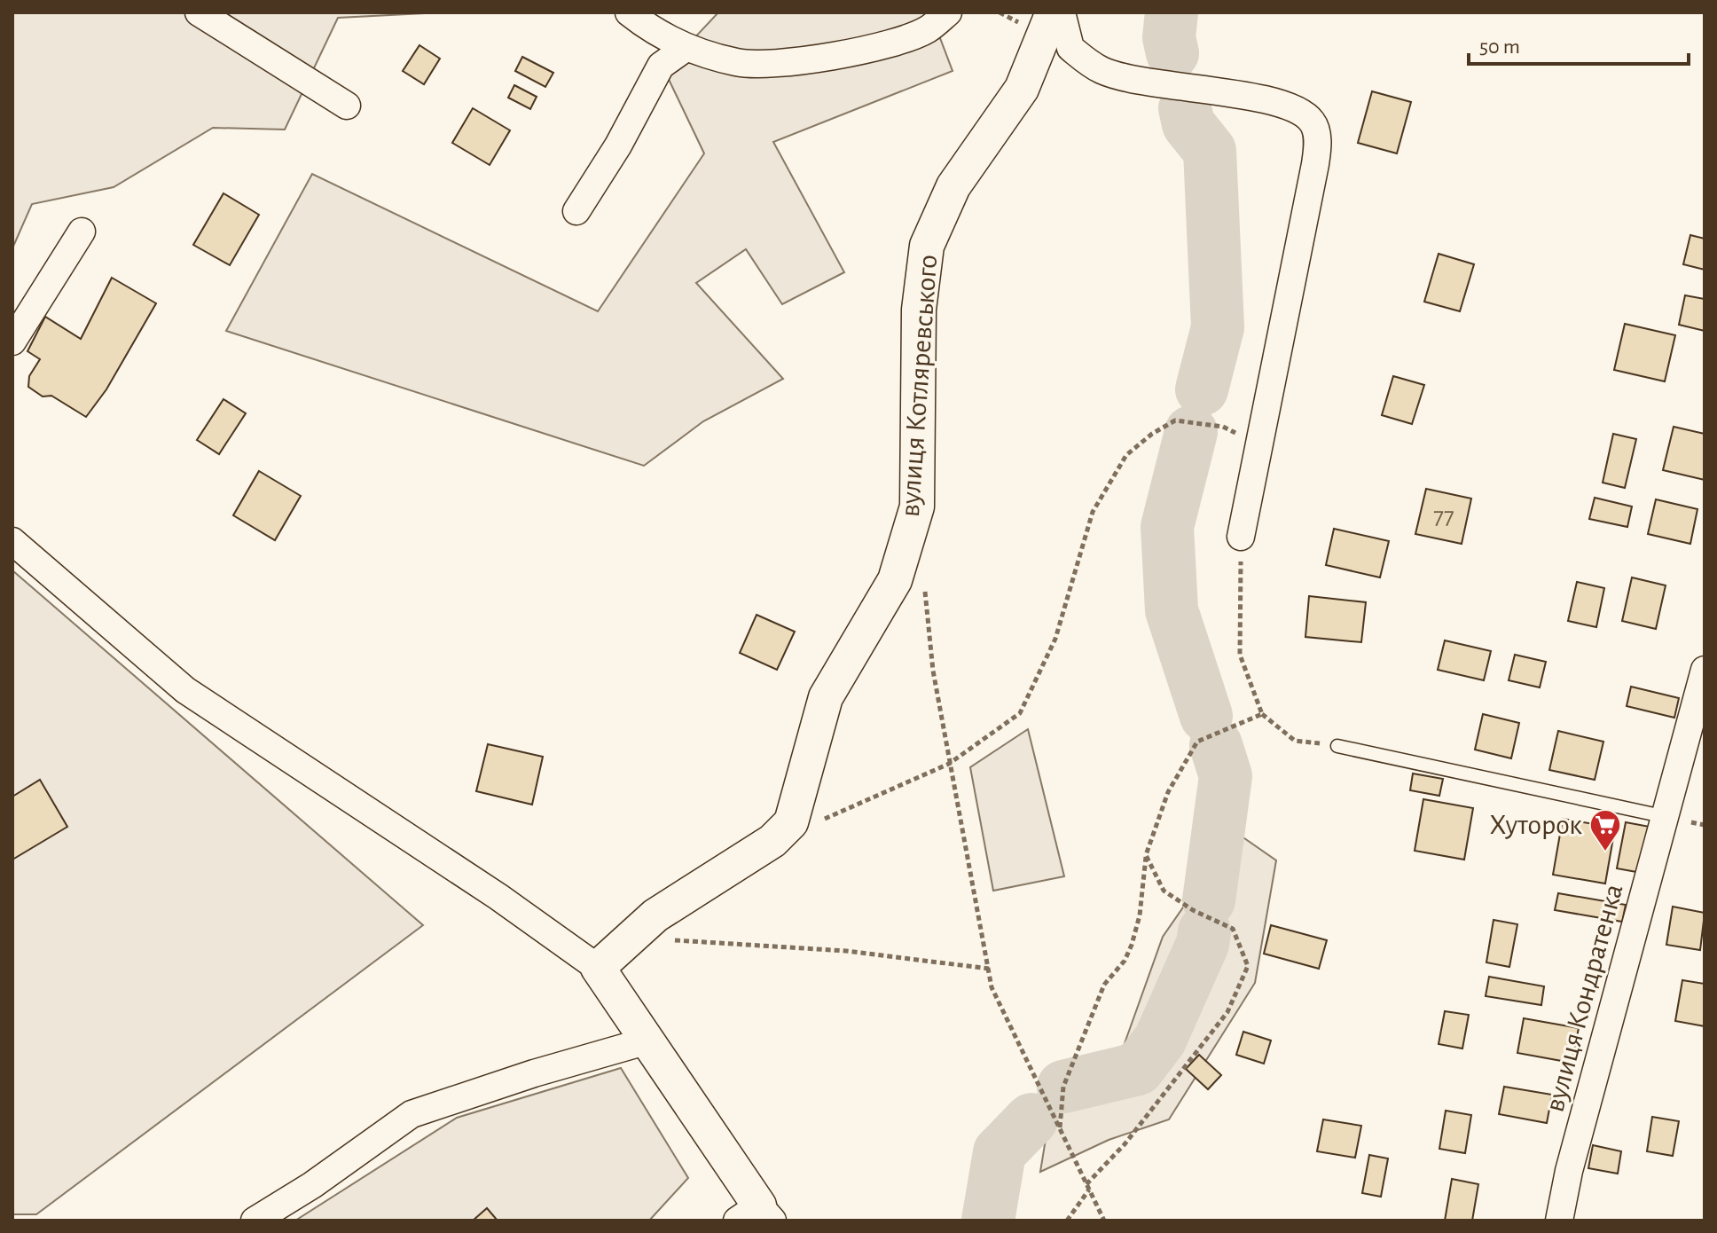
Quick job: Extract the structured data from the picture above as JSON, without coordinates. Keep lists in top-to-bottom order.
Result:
{
  "streets": {
    "street": ["вулиця Котляревського", "вулиця Кондратенка"]
  },
  "places": {
    "supermarket": ["Хуторок"]
  },
  "house_numbers": ["77"],
  "scale_bar": "50 m"
}
